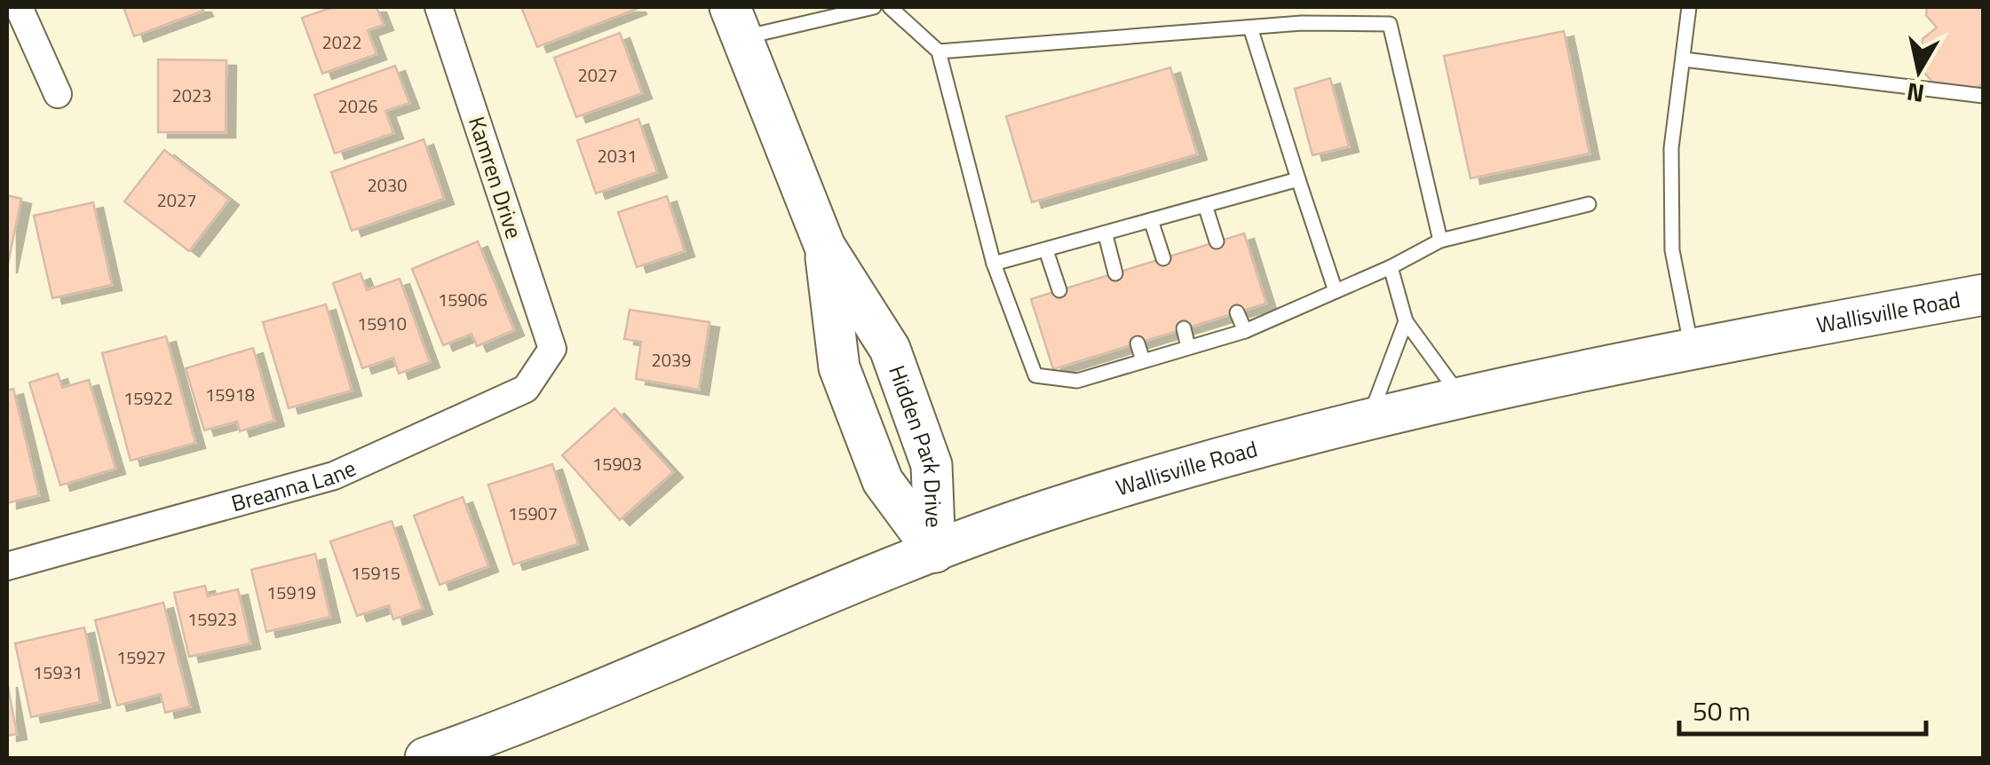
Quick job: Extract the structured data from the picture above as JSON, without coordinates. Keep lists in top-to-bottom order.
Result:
{
  "streets": {
    "main road": ["Wallisville Road", "Hidden Park Drive"],
    "street": ["Kamren Drive", "Breanna Lane"]
  },
  "crossings": [
    ["Kamren Drive", "Breanna Lane"],
    ["Wallisville Road", "Hidden Park Drive"]
  ],
  "house_numbers": [
    "2022",
    "2027",
    "2023",
    "2026",
    "2031",
    "2030",
    "2027",
    "15906",
    "15910",
    "2039",
    "15918",
    "15922",
    "15903",
    "15907",
    "15915",
    "15919",
    "15923",
    "15927",
    "15931"
  ],
  "scale_bar": "50 m",
  "north": "bottom"
}
